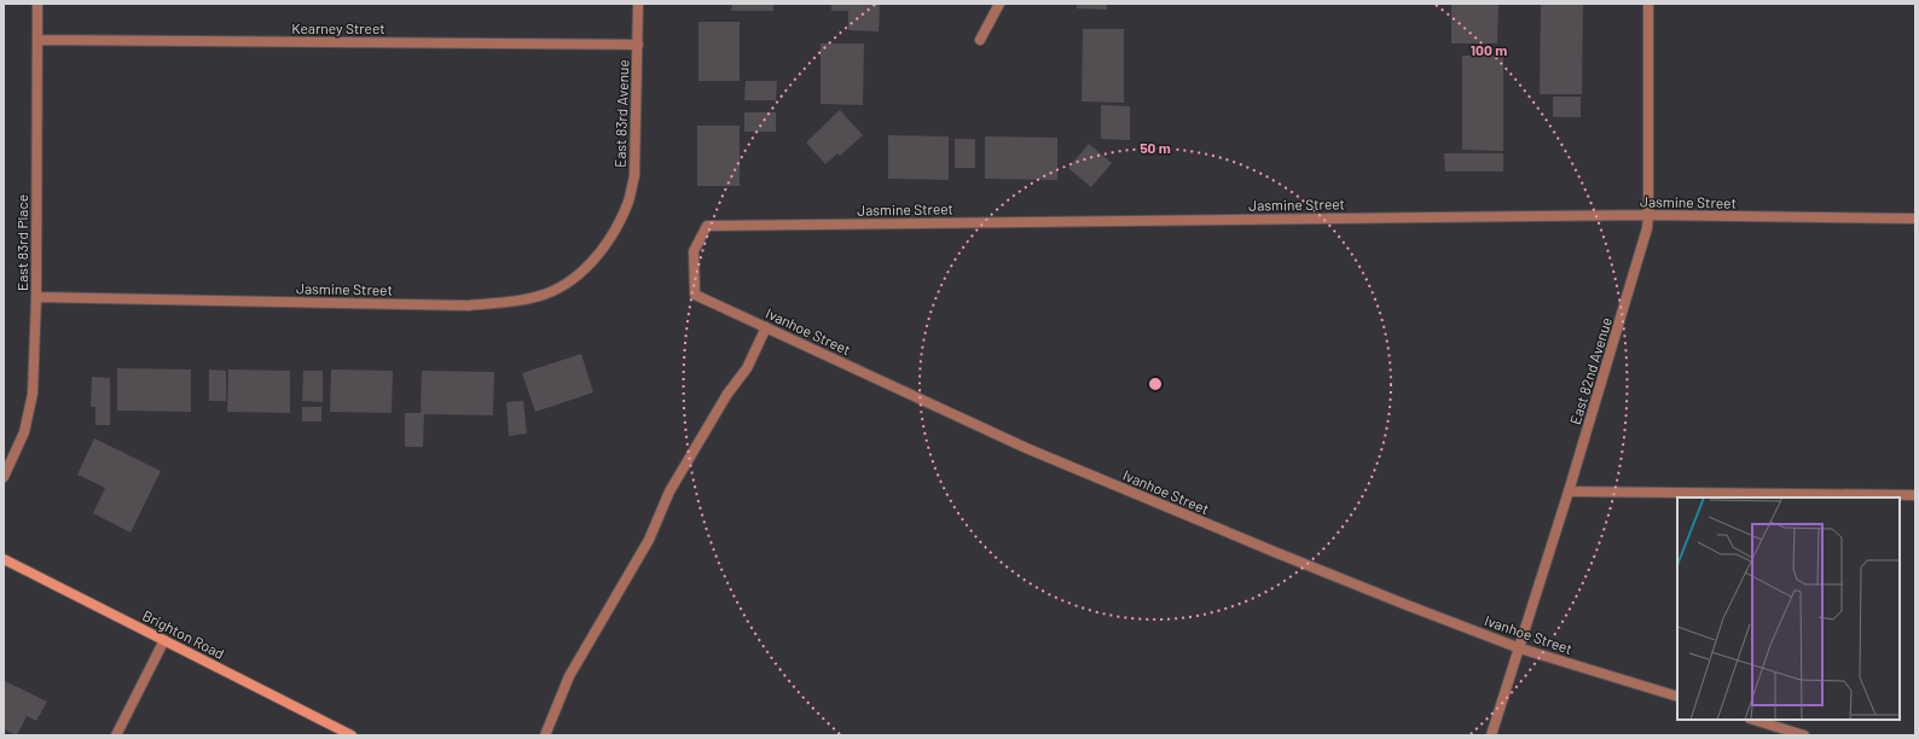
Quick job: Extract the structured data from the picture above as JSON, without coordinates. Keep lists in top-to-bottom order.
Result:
{
  "streets": {
    "street": [
      "Kearney Street",
      "East 83rd Avenue",
      "Jasmine Street",
      "East 83rd Place",
      "Ivanhoe Street",
      "East 82nd Avenue",
      "Brighton Road"
    ]
  },
  "crossings": [
    ["Kearney Street", "East 83rd Avenue"],
    ["Kearney Street", "East 83rd Place"],
    ["East 83rd Avenue", "Jasmine Street"],
    ["Jasmine Street", "East 83rd Place"],
    ["Jasmine Street", "Ivanhoe Street"],
    ["Jasmine Street", "East 82nd Avenue"],
    ["Ivanhoe Street", "East 82nd Avenue"]
  ],
  "rings": ["100 m", "50 m"]
}
